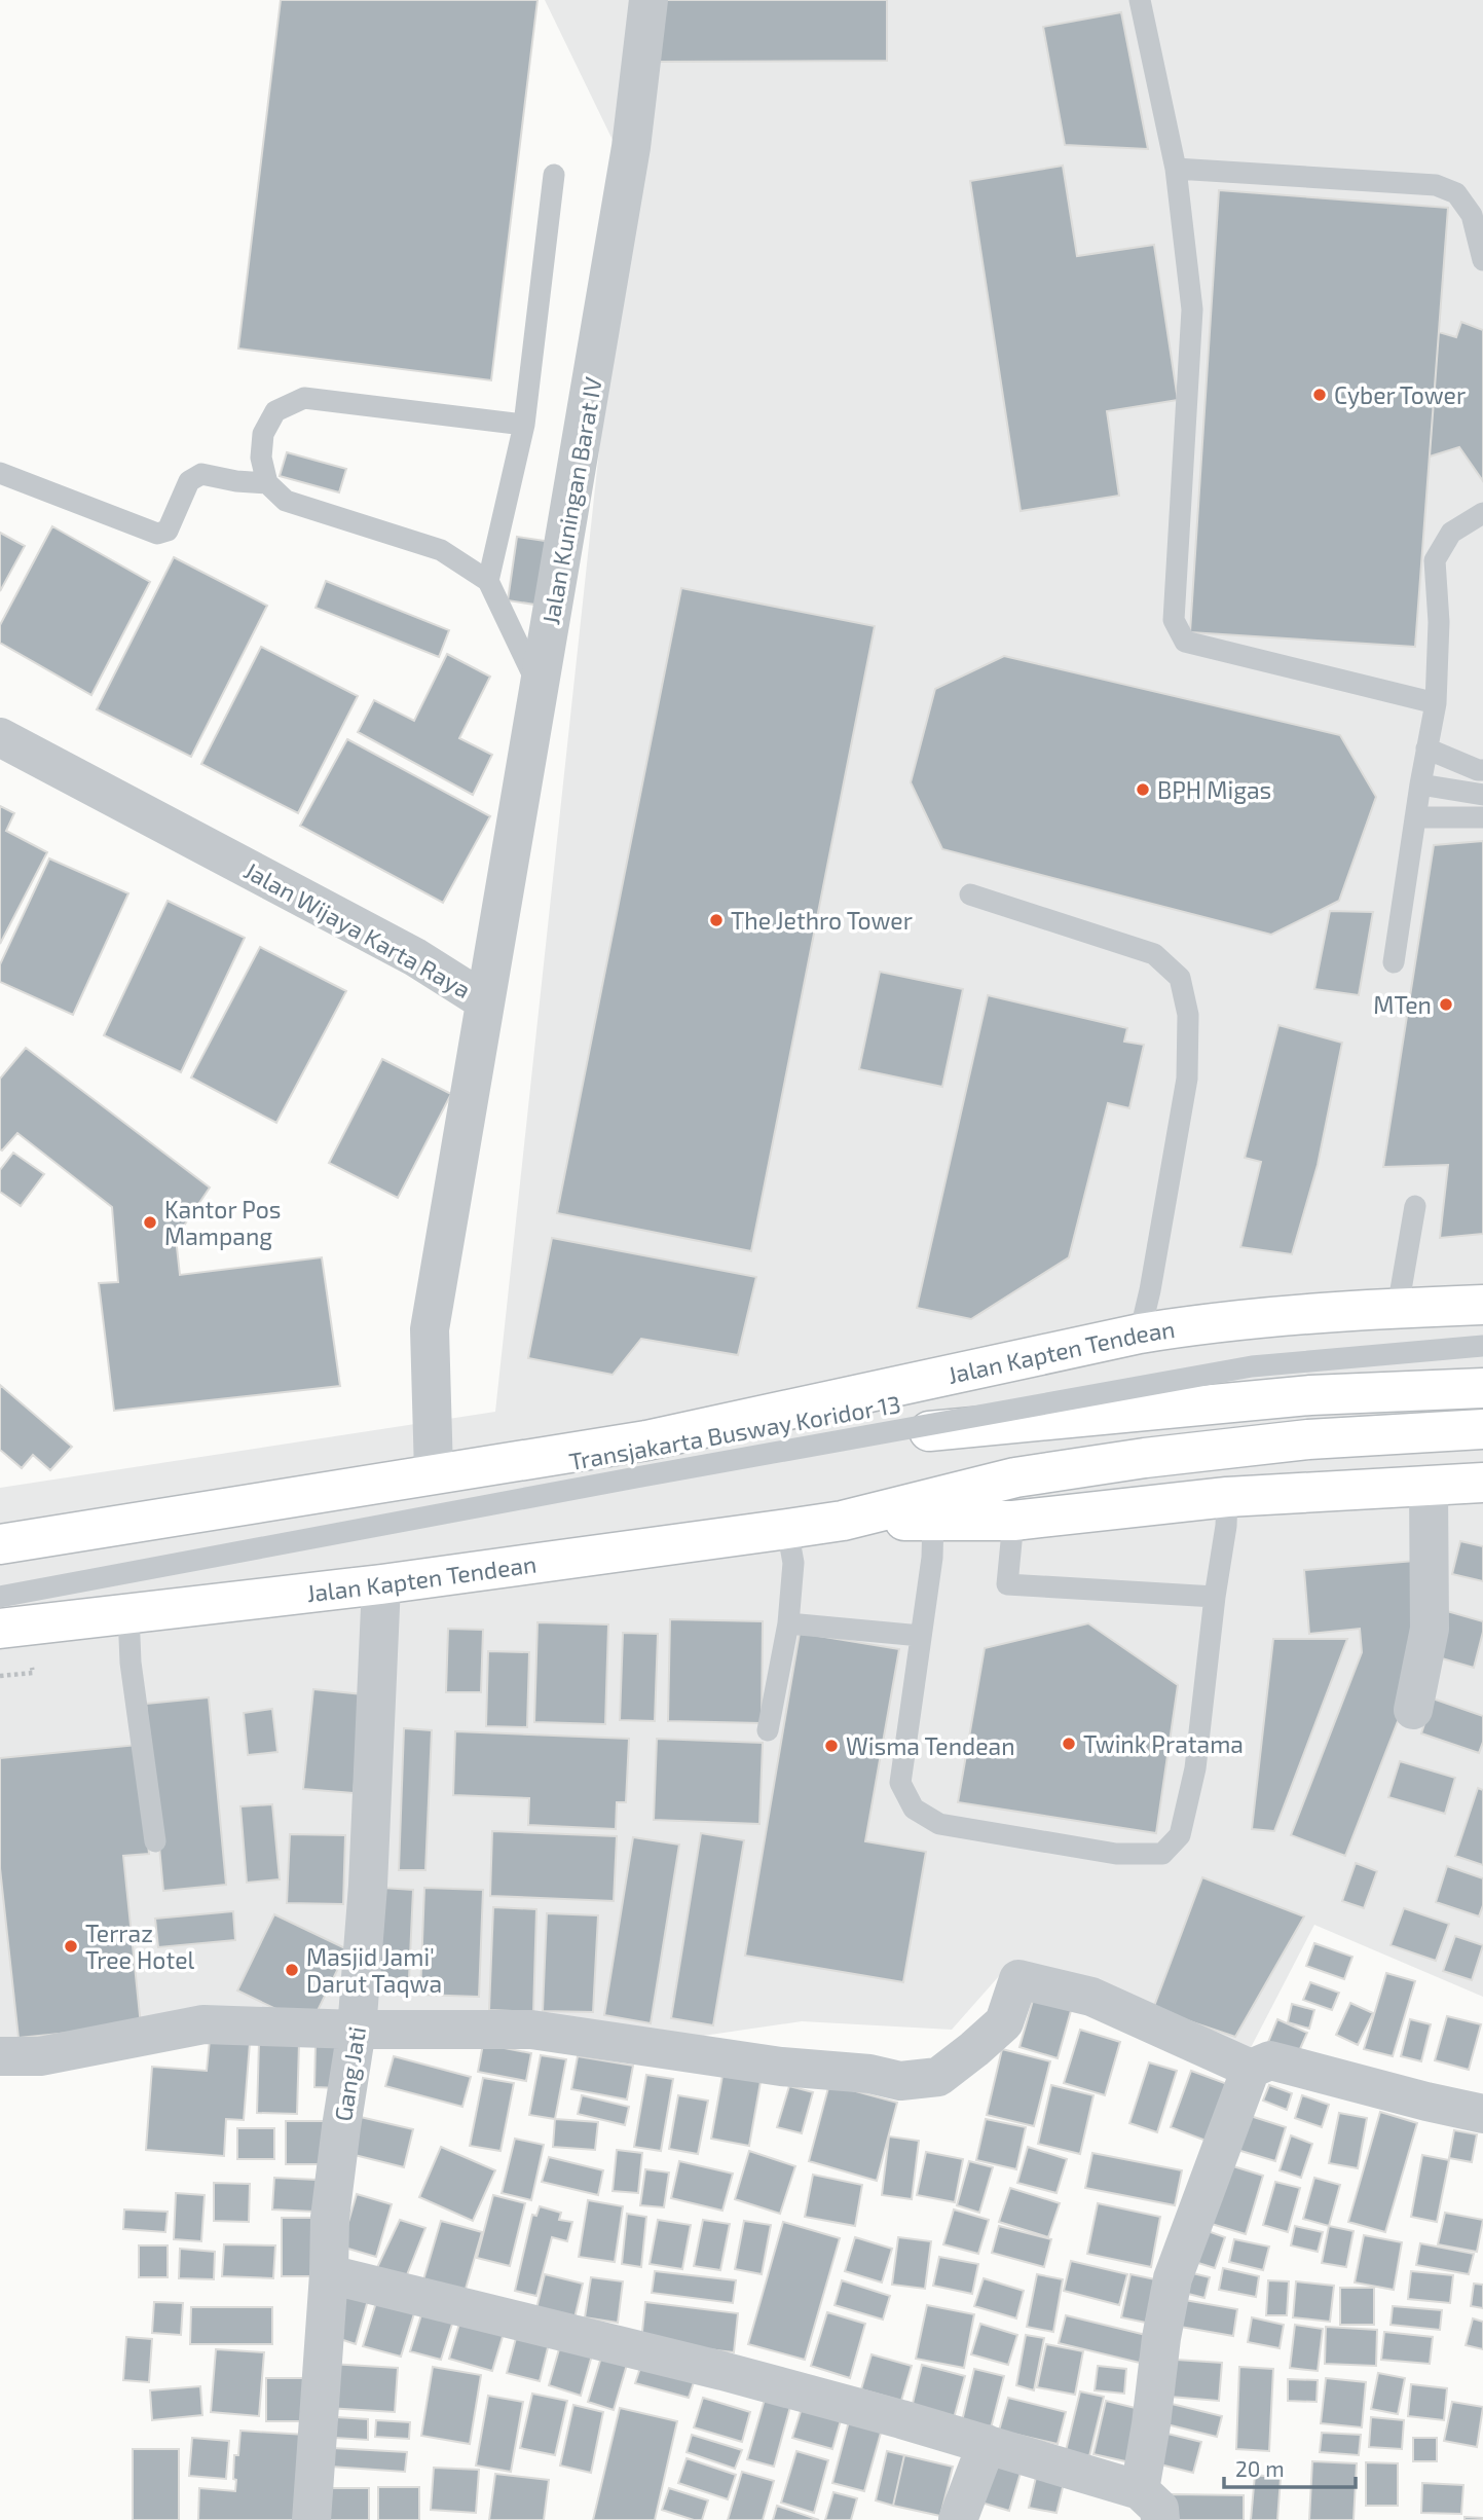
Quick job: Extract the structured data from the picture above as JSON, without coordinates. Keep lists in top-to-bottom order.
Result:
{
  "streets": {
    "main road": ["Jalan Kapten Tendean"],
    "street": ["Jalan Kuningan Barat IV", "Jalan Wijaya Karta Raya", "Gang Jati"],
    "lane": ["Transjakarta Busway Koridor 13"]
  },
  "crossings": [
    ["Jalan Kuningan Barat IV", "Jalan Wijaya Karta Raya"],
    ["Jalan Wijaya Karta Raya", "Jalan Kapten Tendean"],
    ["Jalan Kapten Tendean", "Gang Jati"]
  ],
  "places": [
    "Cyber Tower",
    "BPH Migas",
    "The Jethro Tower",
    "MTen",
    "Kantor Pos Mampang",
    "Twink Pratama",
    "Wisma Tendean",
    "Terraz Tree Hotel",
    "Masjid Jami' Darut Taqwa"
  ],
  "scale_bar": "20 m"
}
